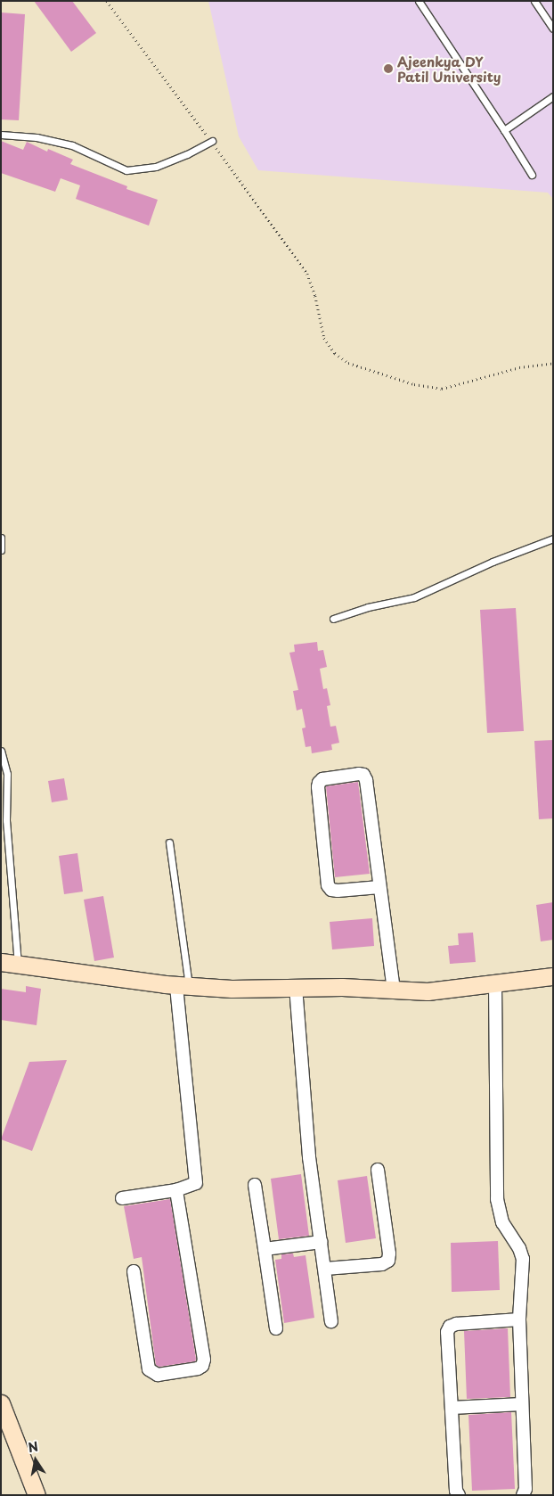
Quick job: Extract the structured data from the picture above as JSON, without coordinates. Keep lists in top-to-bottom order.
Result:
{
  "places": ["Ajeenkya DY Patil University"],
  "north": "top"
}
